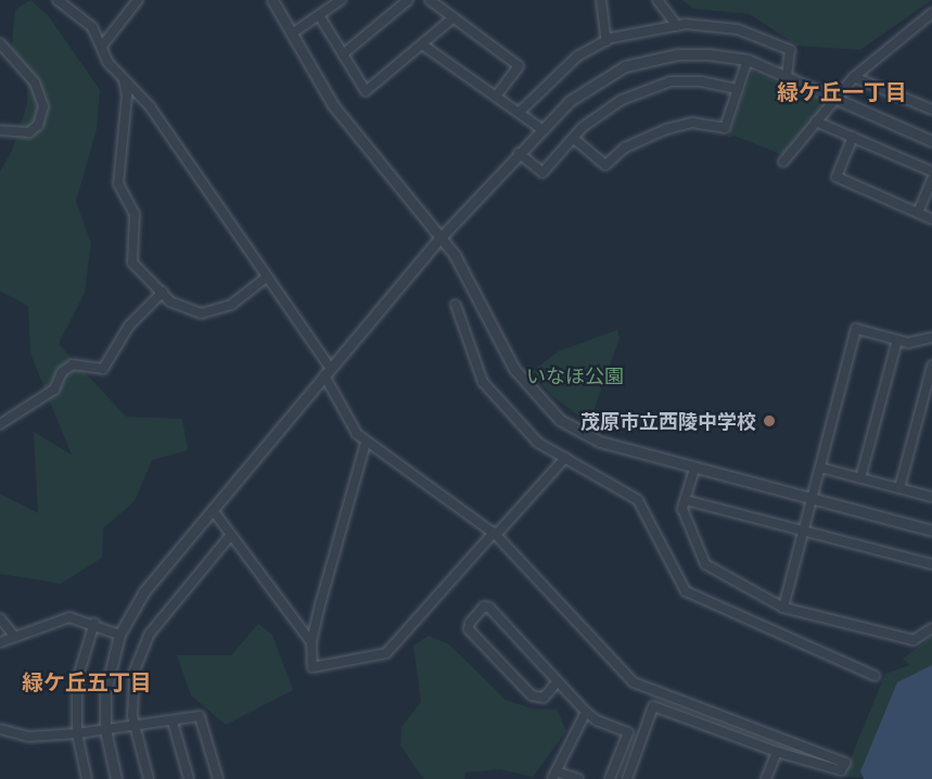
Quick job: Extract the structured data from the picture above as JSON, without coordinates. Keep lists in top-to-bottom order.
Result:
{
  "districts": ["緑ケ丘一丁目", "緑ケ丘五丁目"],
  "parks": ["いなほ公園"],
  "places": ["茂原市立西陵中学校"]
}
